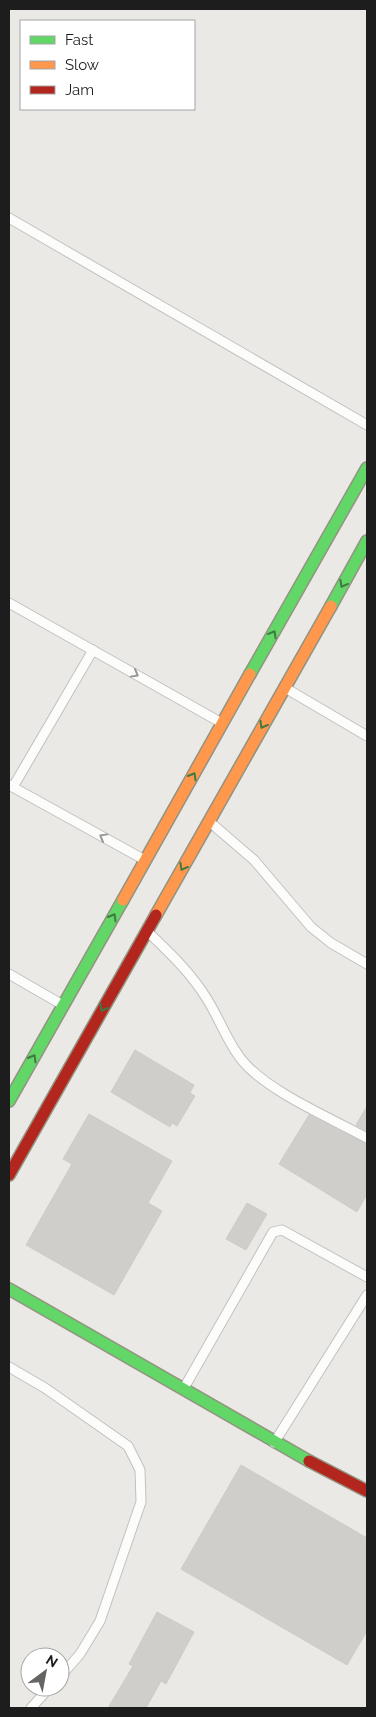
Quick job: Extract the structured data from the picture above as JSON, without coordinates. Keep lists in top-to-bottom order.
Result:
{
  "legend": ["Fast", "Slow", "Jam"],
  "north": "top right"
}
